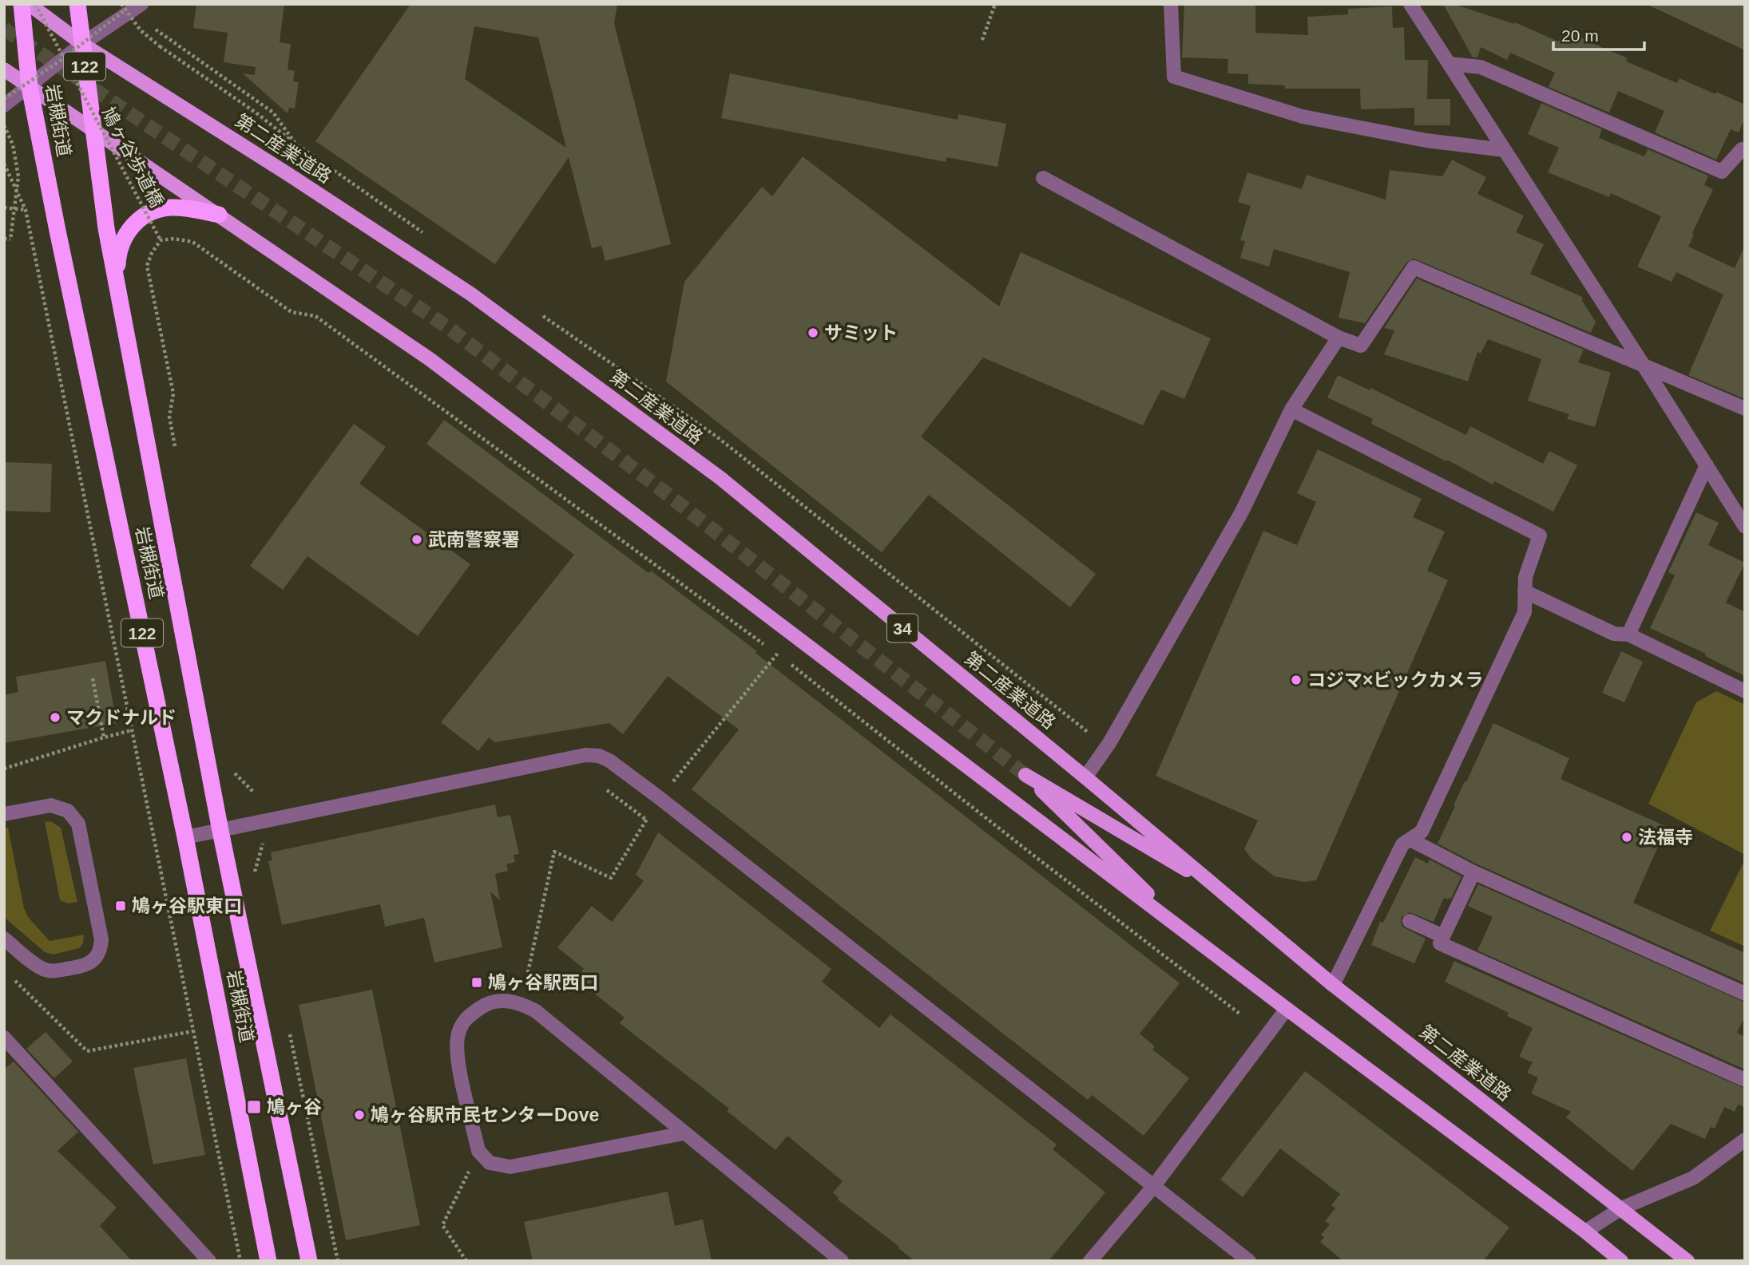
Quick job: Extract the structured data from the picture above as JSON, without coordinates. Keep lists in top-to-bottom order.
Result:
{
  "streets": {
    "highway": ["122", "岩槻街道"],
    "main road": ["第二産業道路", "34"],
    "path": ["鳩ヶ谷歩道橋"]
  },
  "crossings": [
    ["岩槻街道", "第二産業道路"]
  ],
  "places": {
    "other": [
      "サミット",
      "武南警察署",
      "コジマ×ビックカメラ",
      "マクドナルド",
      "法福寺",
      "鳩ヶ谷駅市民センターDove"
    ],
    "transit": ["鳩ヶ谷駅東口", "鳩ヶ谷駅西口", "鳩ヶ谷"]
  },
  "scale_bar": "20 m"
}
